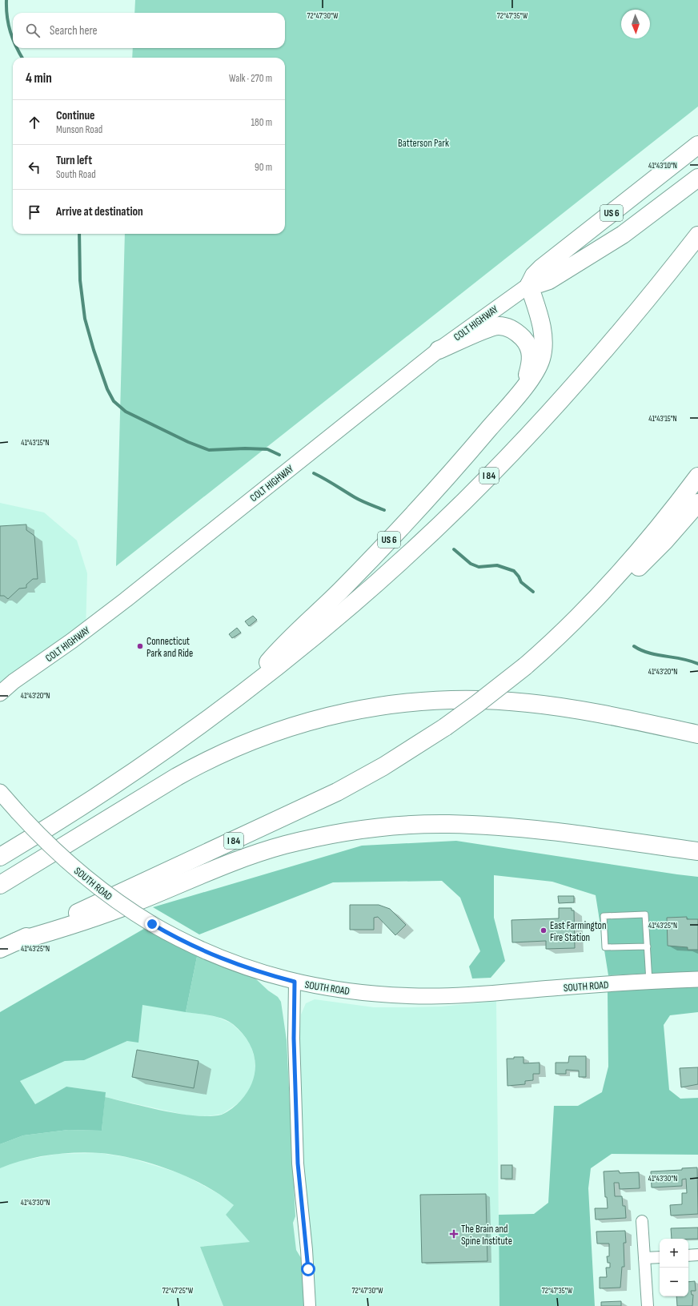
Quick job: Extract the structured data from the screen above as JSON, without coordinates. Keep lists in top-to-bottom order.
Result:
{
  "streets": {
    "highway": ["US 6", "COLT HIGHWAY", "I 84"],
    "main road": ["SOUTH ROAD"]
  },
  "crossings": [
    ["US 6", "COLT HIGHWAY"],
    ["US 6", "I 84"]
  ],
  "parks": ["Batterson Park"],
  "places": {
    "other": ["Connecticut Park and Ride", "East Farmington Fire Station"],
    "health": ["The Brain and Spine Institute"]
  },
  "north": "bottom",
  "page": {
    "search": "Search here",
    "heading": ["4 min", "Walk · 270 m"],
    "list": [
      ["Continue", "Munson Road", "180 m"],
      ["Turn left", "South Road", "90 m"],
      "Arrive at destination"
    ],
    "map_buttons": ["+", "−"]
  },
  "coordinates": [
    "72°47'30\"W",
    "72°47'35\"W",
    "41°43'10\"N",
    "41°43'15\"N",
    "41°43'20\"N",
    "41°43'25\"N",
    "41°43'30\"N",
    "72°47'25\"W"
  ]
}
